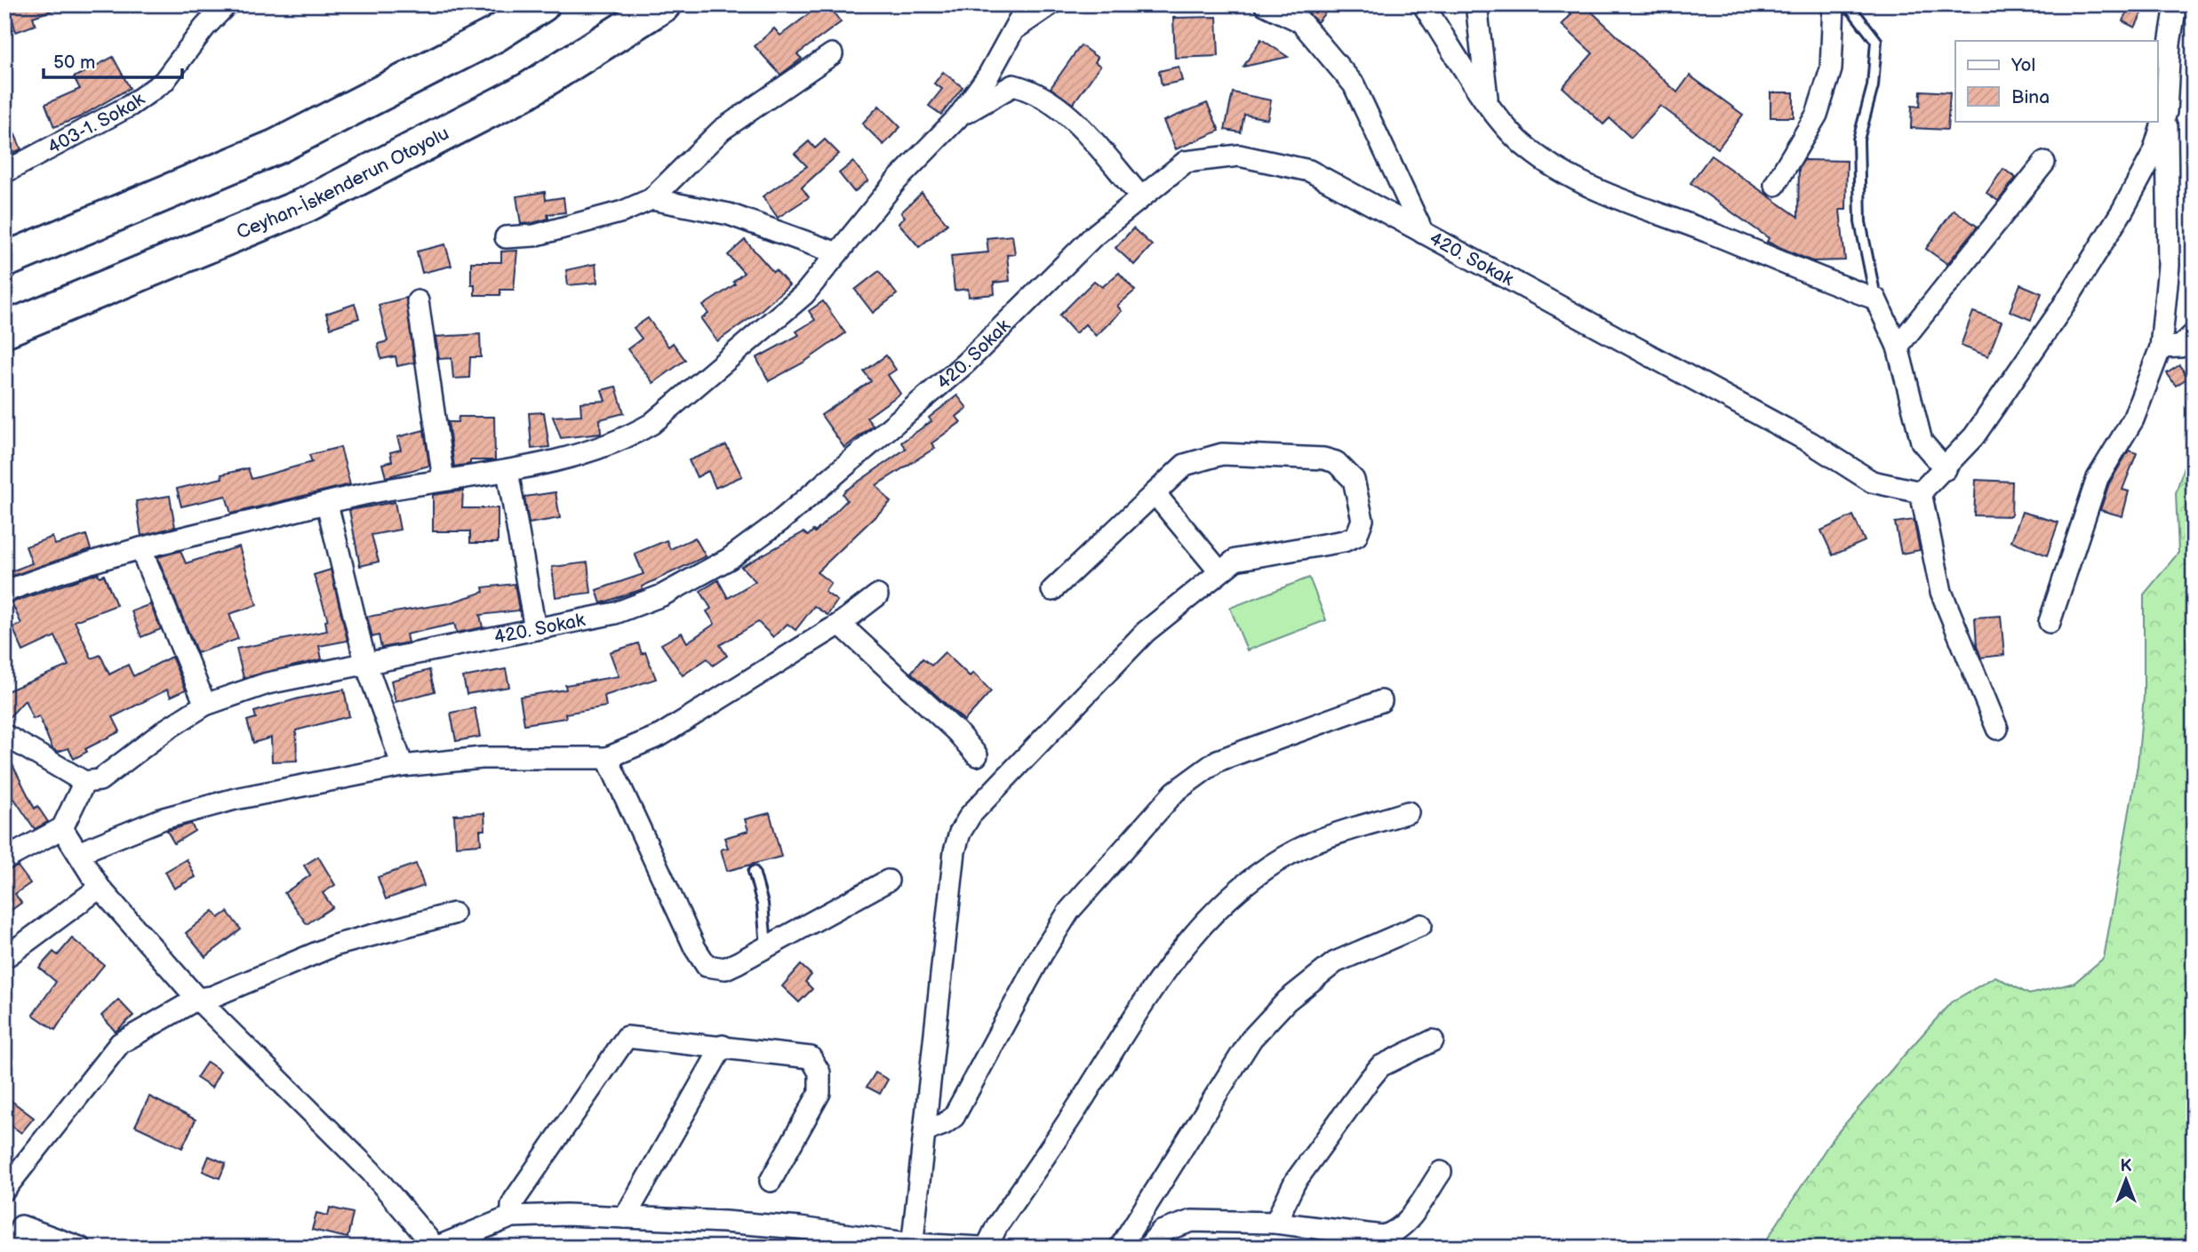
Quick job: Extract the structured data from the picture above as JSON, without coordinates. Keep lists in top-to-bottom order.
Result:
{
  "streets": {
    "highway": ["Ceyhan-İskenderun Otoyolu"],
    "street": ["403-1. Sokak", "420. Sokak"]
  },
  "legend": ["Yol", "Bina"],
  "scale_bar": "50 m",
  "north": "top"
}
